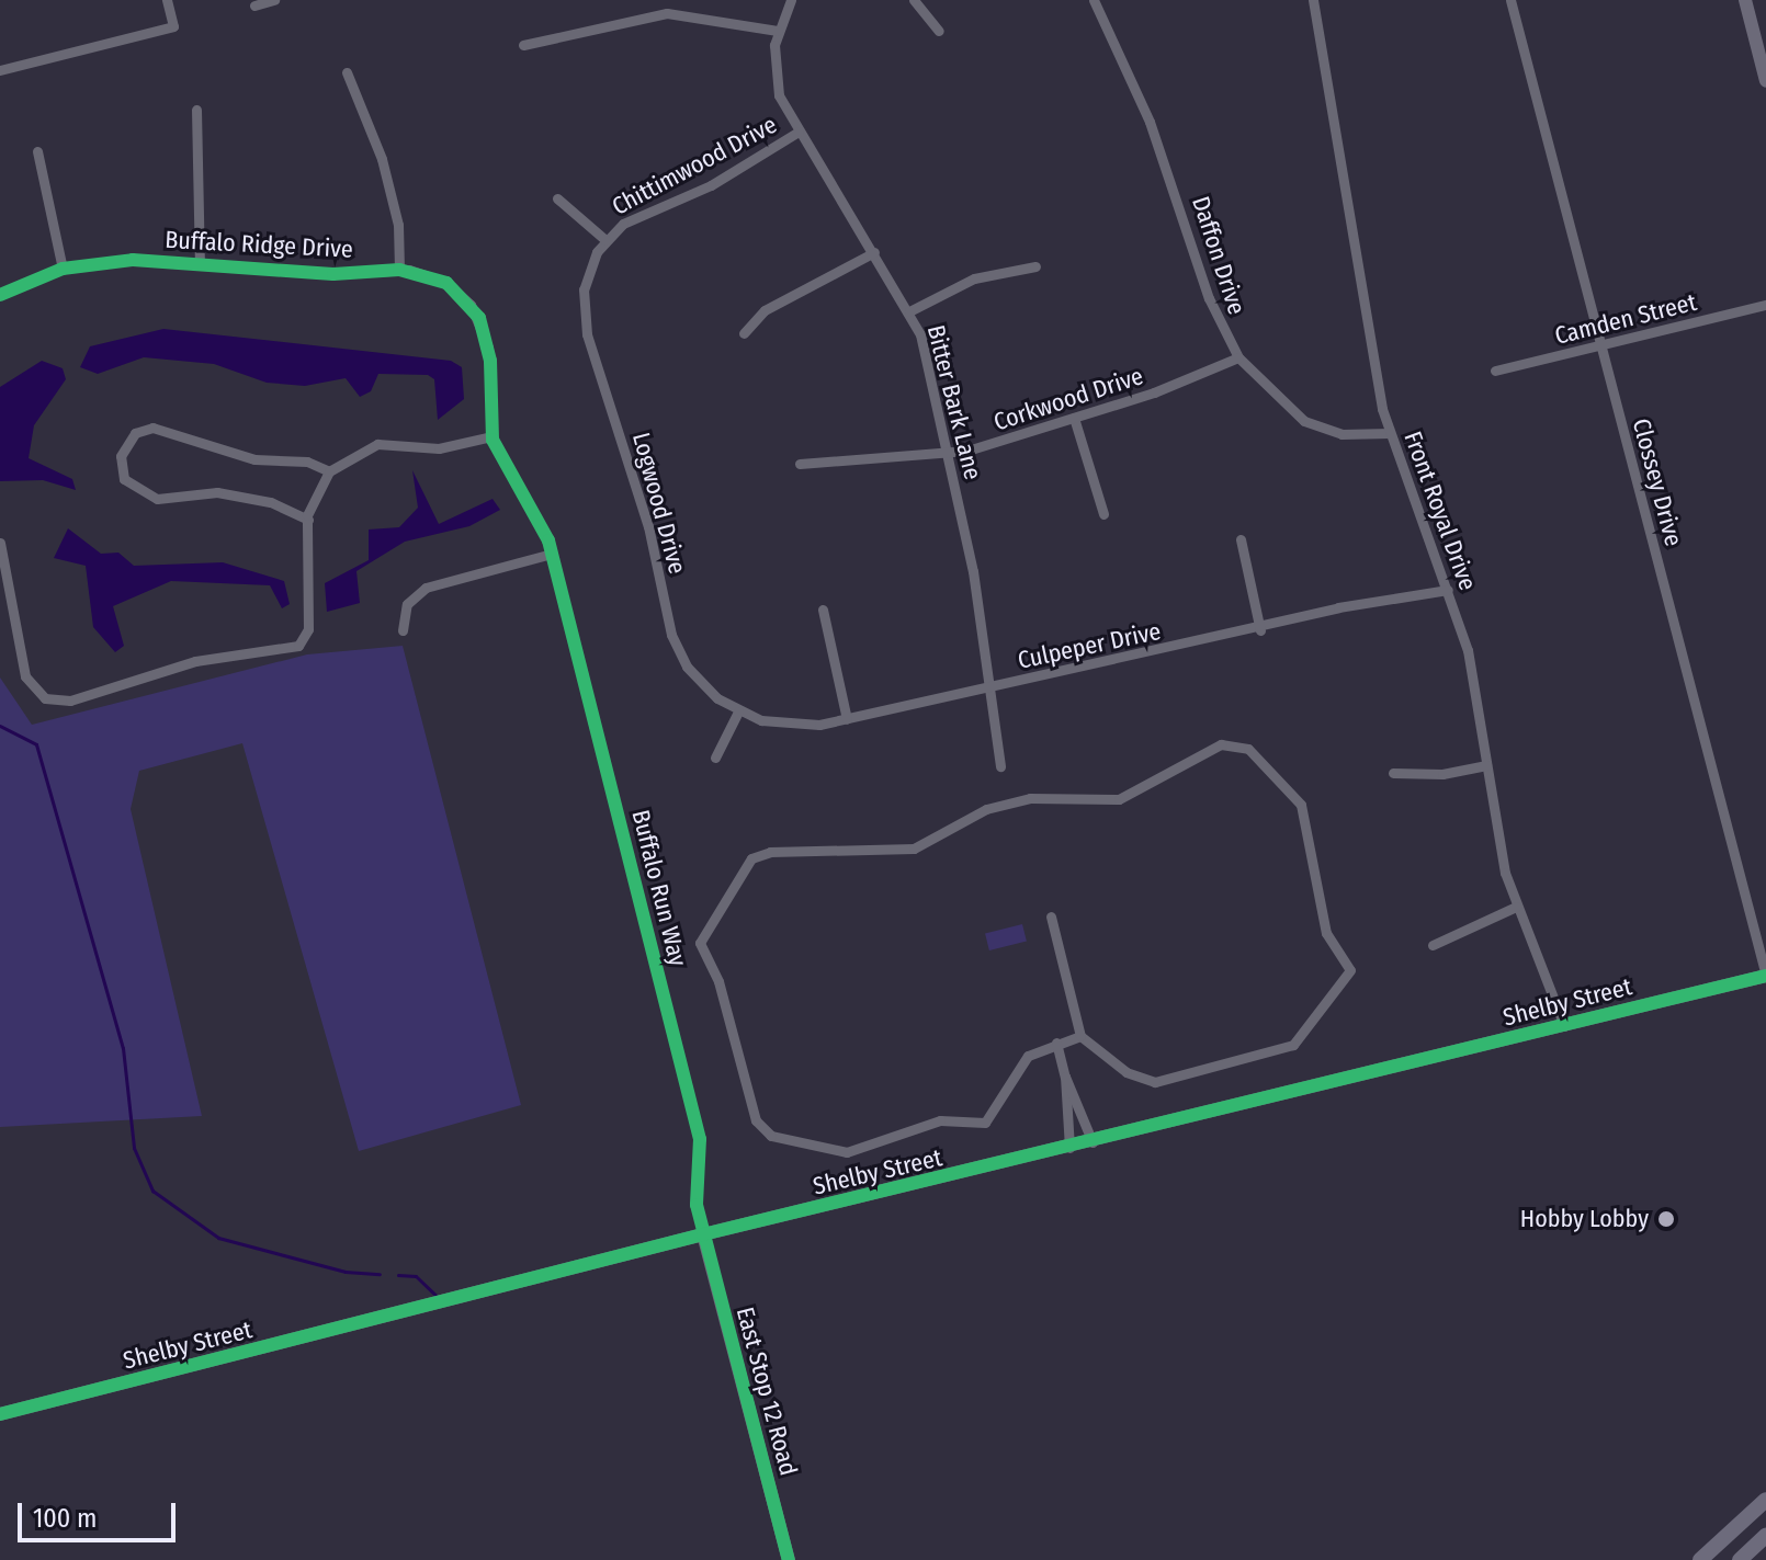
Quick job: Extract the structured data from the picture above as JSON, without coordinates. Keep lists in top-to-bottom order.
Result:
{
  "streets": {
    "street": [
      "Chittimwood Drive",
      "Buffalo Ridge Drive",
      "Daffon Drive",
      "Camden Street",
      "Corkwood Drive",
      "Bitter Bark Lane",
      "Clossey Drive",
      "Logwood Drive",
      "Front Royal Drive",
      "Culpeper Drive",
      "Buffalo Run Way",
      "Shelby Street",
      "East Stop 12 Road"
    ]
  },
  "crossings": [
    ["Chittimwood Drive", "Bitter Bark Lane"],
    ["Chittimwood Drive", "Logwood Drive"],
    ["Buffalo Ridge Drive", "Buffalo Run Way"],
    ["Daffon Drive", "Corkwood Drive"],
    ["Daffon Drive", "Front Royal Drive"],
    ["Camden Street", "Clossey Drive"],
    ["Corkwood Drive", "Bitter Bark Lane"],
    ["Bitter Bark Lane", "Culpeper Drive"],
    ["Clossey Drive", "Shelby Street"],
    ["Logwood Drive", "Culpeper Drive"],
    ["Front Royal Drive", "Culpeper Drive"],
    ["Front Royal Drive", "Shelby Street"],
    ["Buffalo Run Way", "Shelby Street"],
    ["Buffalo Run Way", "East Stop 12 Road"],
    ["Shelby Street", "East Stop 12 Road"]
  ],
  "places": ["Hobby Lobby"],
  "scale_bar": "100 m"
}
